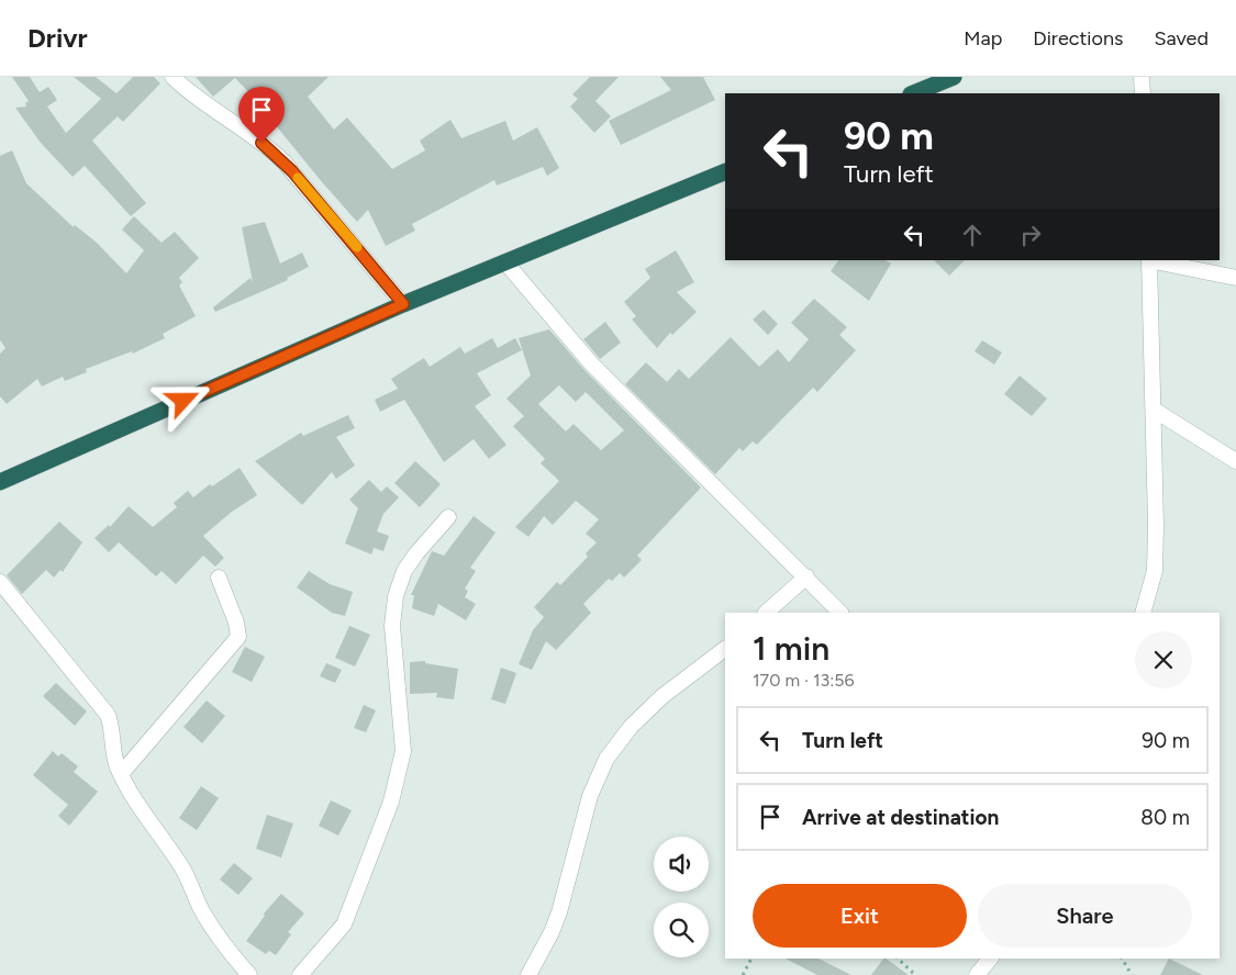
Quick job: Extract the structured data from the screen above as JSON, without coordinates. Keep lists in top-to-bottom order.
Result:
{
  "page": {
    "header": "Drivr",
    "nav": ["Map", "Directions", "Saved"],
    "turn": ["90 m", "Turn left"],
    "heading": ["1 min", "170 m · 13:56"],
    "list": [
      {
        "name": "Turn left",
        "value": "90 m"
      },
      {
        "name": "Arrive at destination",
        "value": "80 m"
      }
    ],
    "buttons": ["Exit", "Share"]
  }
}
